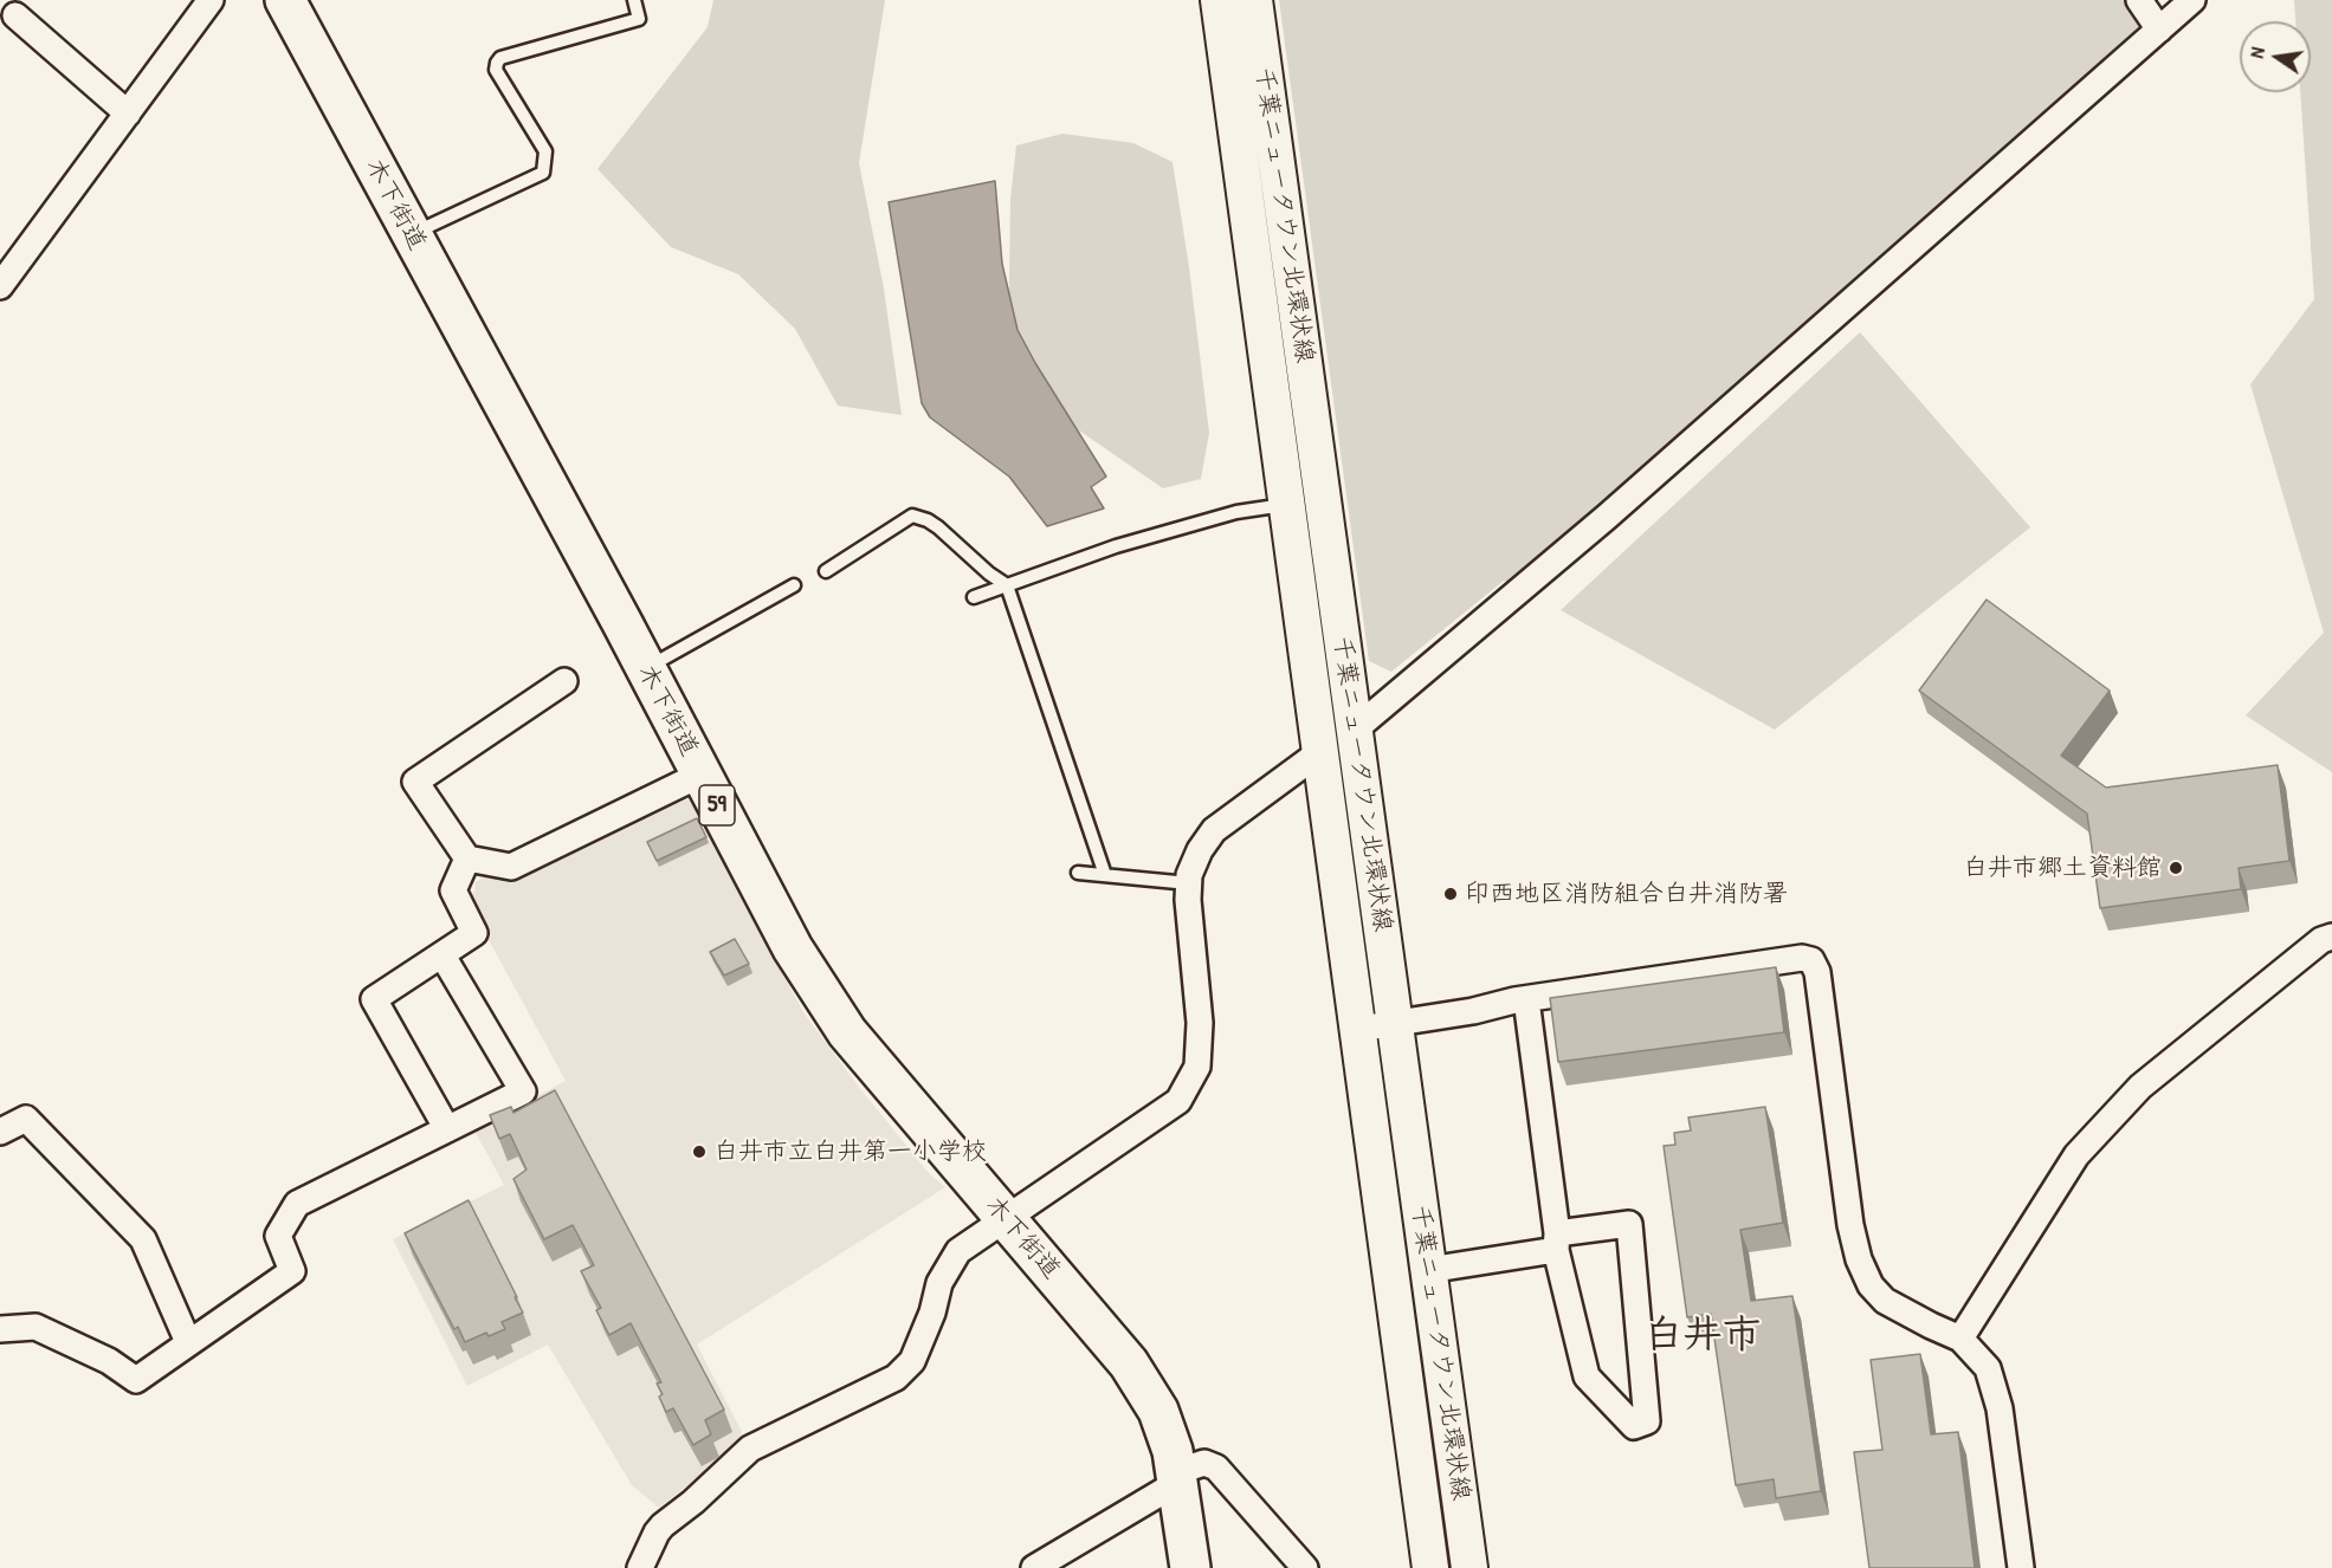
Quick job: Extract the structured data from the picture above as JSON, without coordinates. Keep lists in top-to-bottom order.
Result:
{
  "streets": {
    "main road": ["木下街道", "千葉ニュータウン北環状線", "59"]
  },
  "districts": ["白井市"],
  "places": ["白井市郷土資料館", "印西地区消防組合白井消防署", "白井市立白井第一小学校"],
  "north": "left"
}
